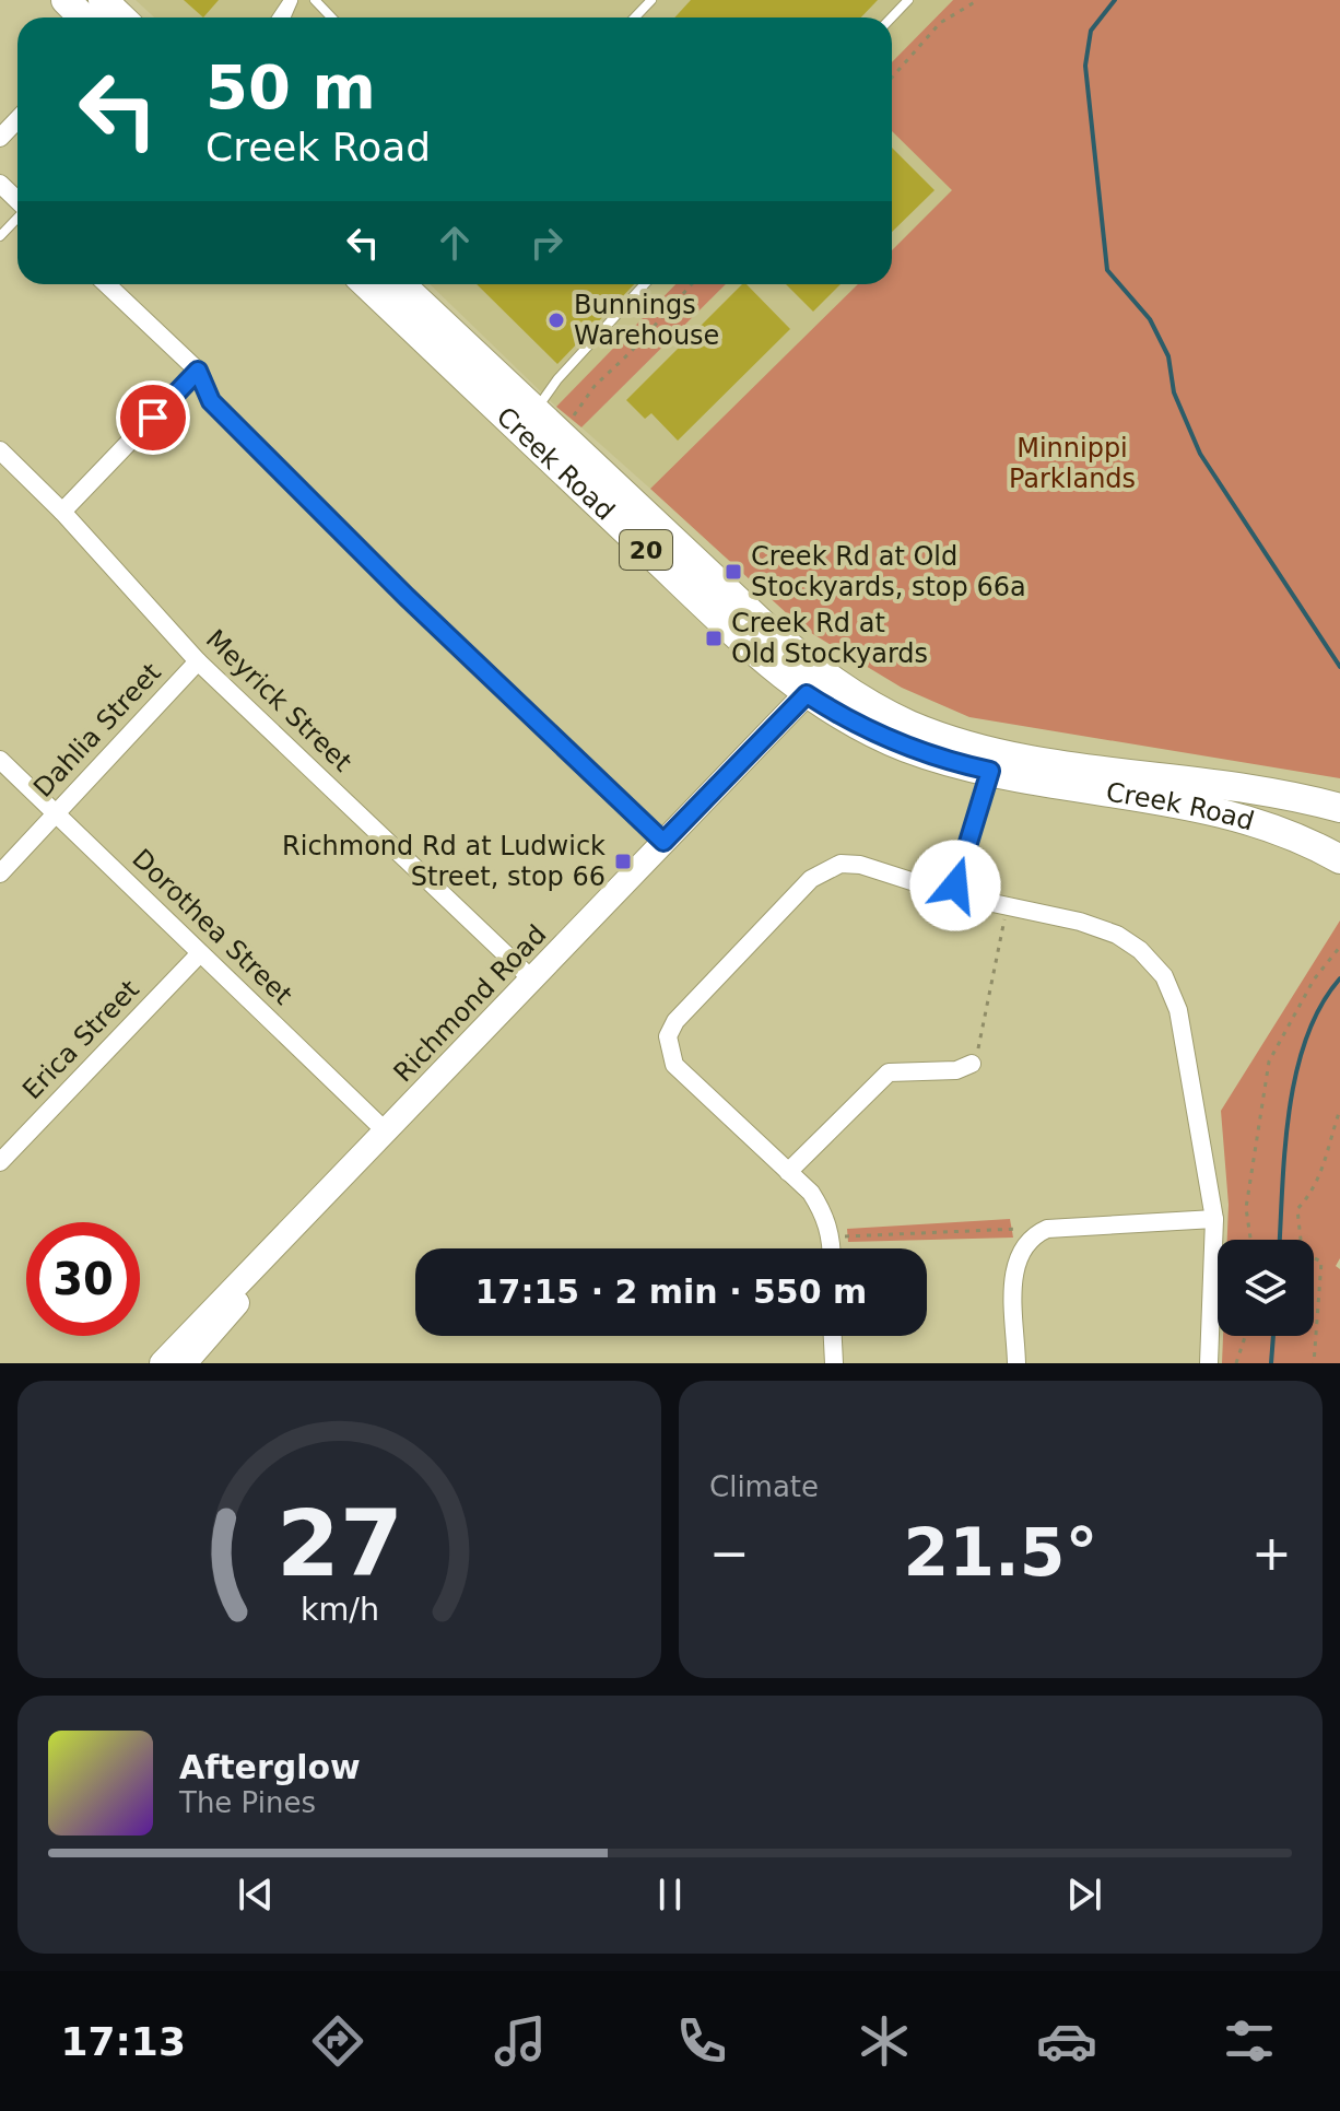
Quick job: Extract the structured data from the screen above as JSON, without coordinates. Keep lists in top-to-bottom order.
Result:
{
  "streets": {
    "main road": ["Creek Road", "20", "Richmond Road"],
    "street": [
      "Meyrick Street",
      "Dahlia Street",
      "Dorothea Street",
      "Erica Street"
    ]
  },
  "crossings": [
    ["Creek Road", "Richmond Road"],
    ["Meyrick Street", "Dahlia Street"],
    ["Meyrick Street", "Richmond Road"],
    ["Dahlia Street", "Dorothea Street"],
    ["Dorothea Street", "Richmond Road"],
    ["Dorothea Street", "Erica Street"]
  ],
  "parks": ["Minnippi Parklands"],
  "places": {
    "other": ["Bunnings Warehouse"],
    "transit": ["Creek Rd at Old Stockyards, stop 66a", "Creek Rd at Old Stockyards", "Richmond Rd at Ludwick Street, stop 66"]
  },
  "page": {
    "turn": ["50 m", "Creek Road"],
    "limit": "30",
    "trip": "17:15 · 2 min · 550 m",
    "tile": "Climate",
    "heat": ["−", "21.5°", "+"],
    "song": ["Afterglow", "The Pines"],
    "tabs": "17:13",
    "gauge": ["27", "km/h"]
  }
}
